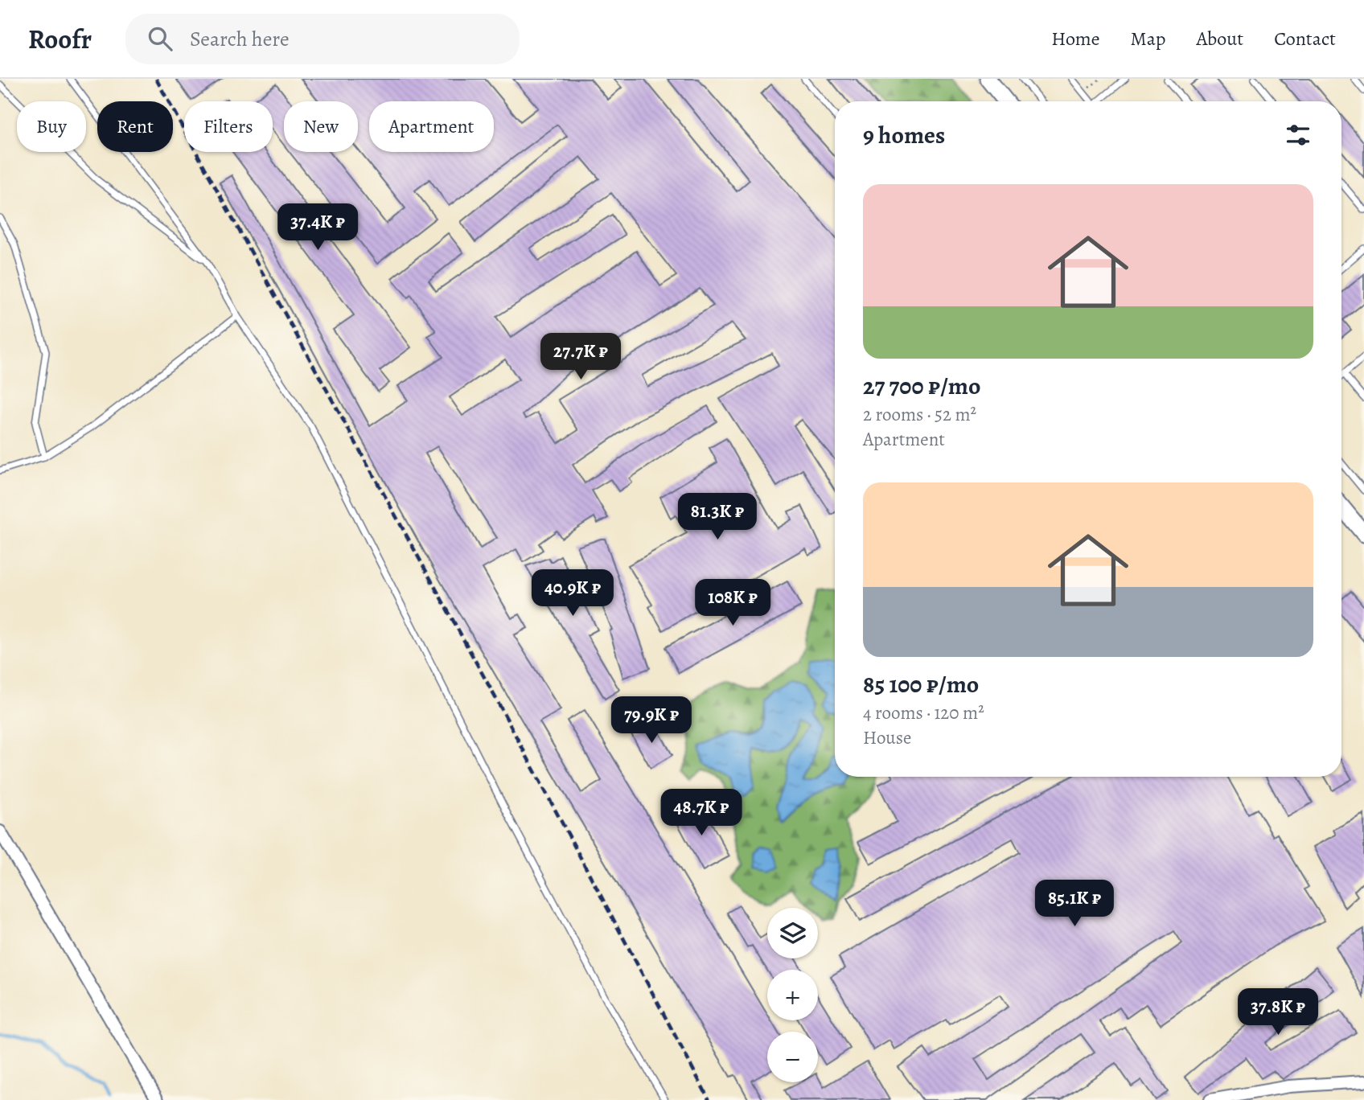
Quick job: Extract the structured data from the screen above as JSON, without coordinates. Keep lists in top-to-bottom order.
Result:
{
  "page": {
    "header": "Roofr",
    "search": "Search here",
    "nav": [
      "Home",
      "Map",
      "About",
      "Contact"
    ],
    "chip": [
      "Buy",
      "Rent",
      "Filters",
      "New",
      "Apartment"
    ],
    "heading": "9 homes",
    "list": [
      {
        "name": "27 700 ₽/mo",
        "note": "2 rooms · 52 m² · Apartment"
      },
      {
        "name": "85 100 ₽/mo",
        "note": "4 rooms · 120 m² · House"
      }
    ],
    "price": [
      "37.4K ₽",
      "27.7K ₽",
      "81.3K ₽",
      "40.9K ₽",
      "108K ₽",
      "79.9K ₽",
      "48.7K ₽",
      "85.1K ₽",
      "37.8K ₽"
    ],
    "map_buttons": ["+", "−"]
  }
}
